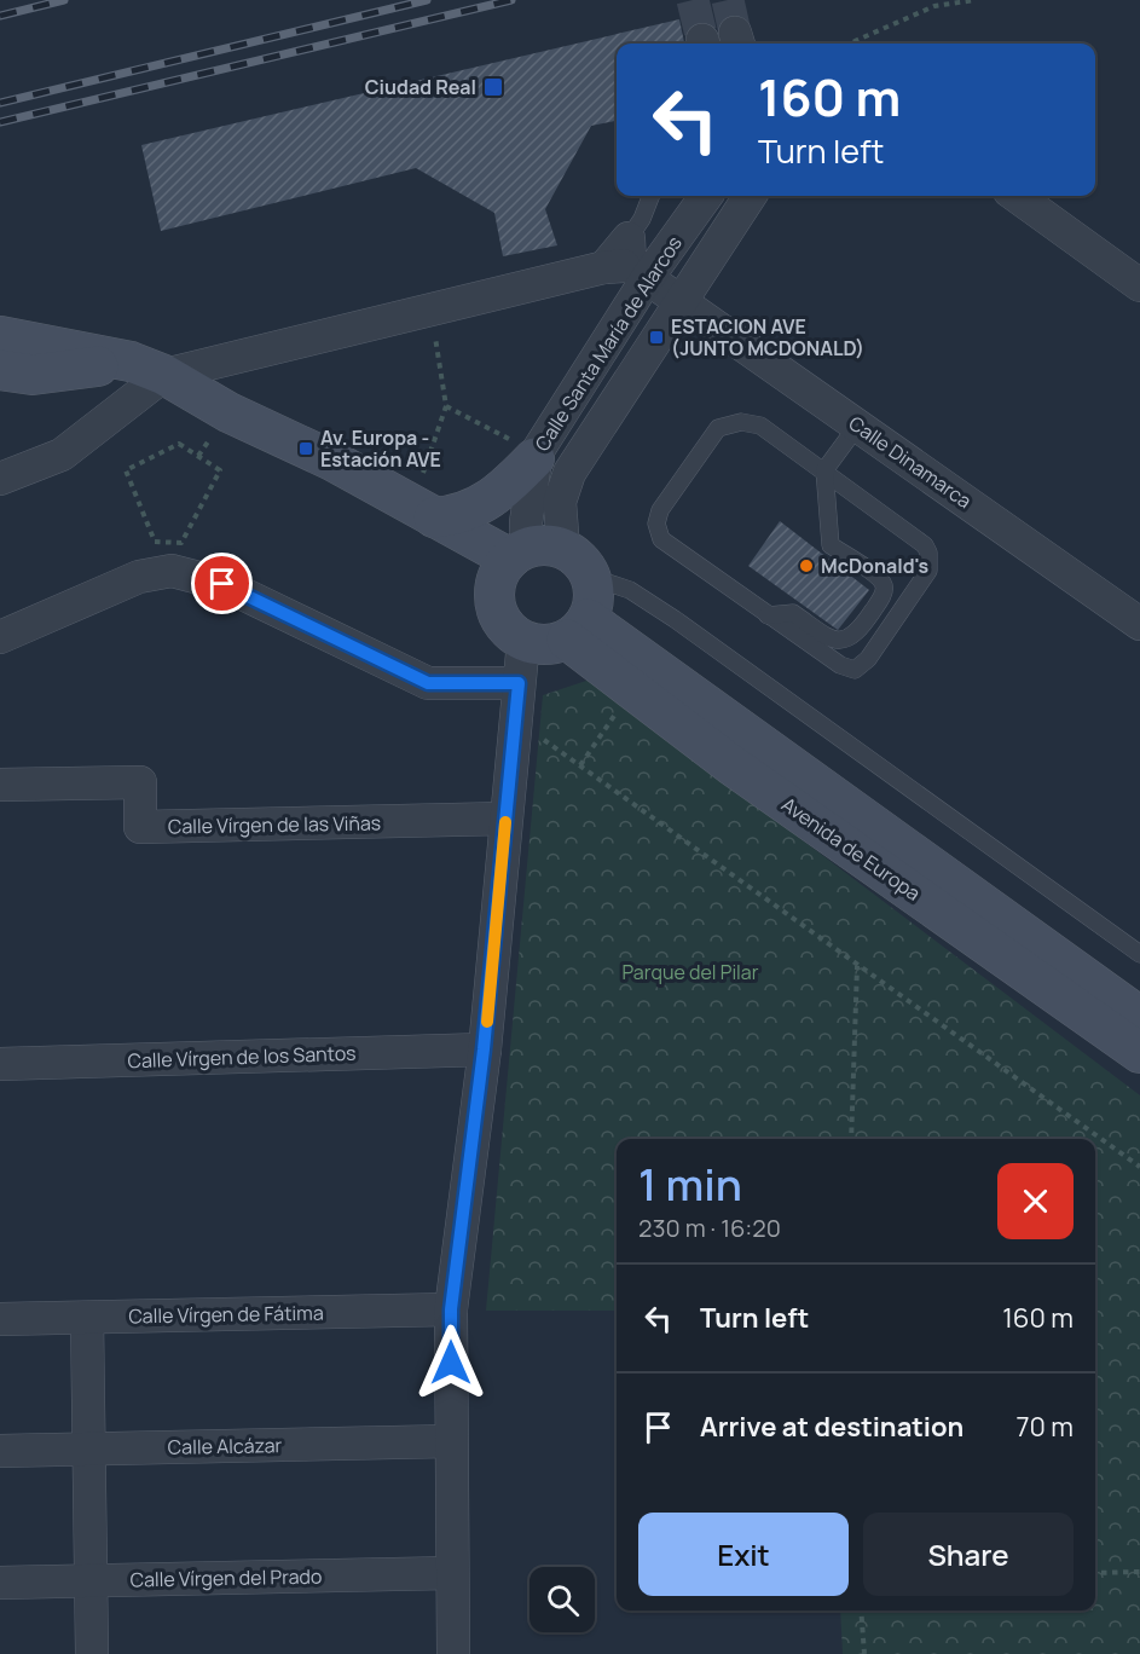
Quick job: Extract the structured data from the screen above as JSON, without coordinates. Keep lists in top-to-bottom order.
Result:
{
  "streets": {
    "main road": ["Avenida de Europa"],
    "street": [
      "Calle Santa María de Alarcos",
      "Calle Dinamarca",
      "Calle Vírgen de las Viñas",
      "Calle Vírgen de los Santos",
      "Calle Vírgen de Fátima",
      "Calle Alcázar",
      "Calle Vírgen del Prado"
    ]
  },
  "crossings": [
    ["Calle Santa María de Alarcos", "Calle Dinamarca"],
    ["Calle Santa María de Alarcos", "Avenida de Europa"]
  ],
  "parks": ["Parque del Pilar"],
  "places": {
    "transit": ["Ciudad Real", "ESTACION AVE (JUNTO MCDONALD)", "Av. Europa - Estación AVE"],
    "other": ["McDonald's"]
  },
  "page": {
    "turn": ["160 m", "Turn left"],
    "heading": ["1 min", "230 m · 16:20"],
    "list": [
      {
        "name": "Turn left",
        "value": "160 m"
      },
      {
        "name": "Arrive at destination",
        "value": "70 m"
      }
    ],
    "buttons": ["Exit", "Share"]
  }
}
